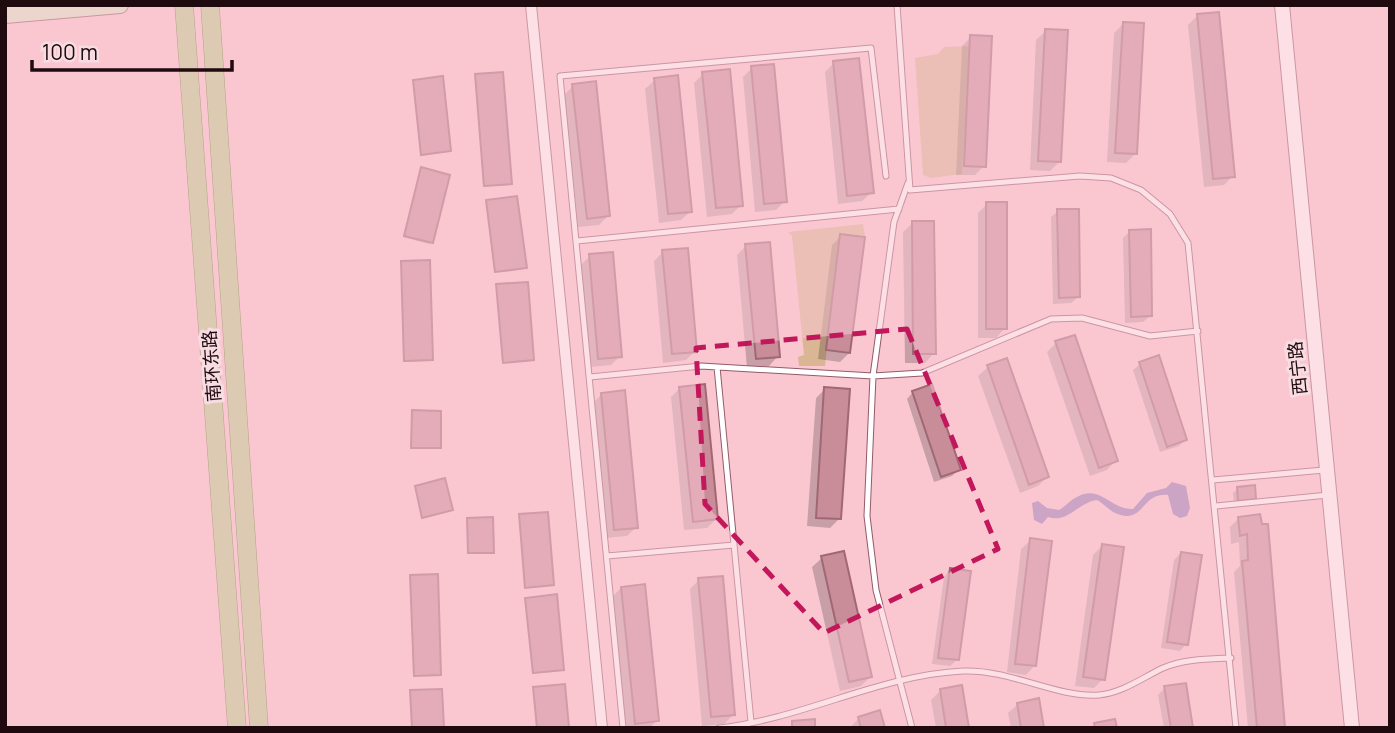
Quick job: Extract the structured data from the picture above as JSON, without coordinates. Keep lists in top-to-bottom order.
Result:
{
  "streets": {
    "main road": ["南环东路"],
    "street": ["西宁路"]
  },
  "scale_bar": "100 m"
}
